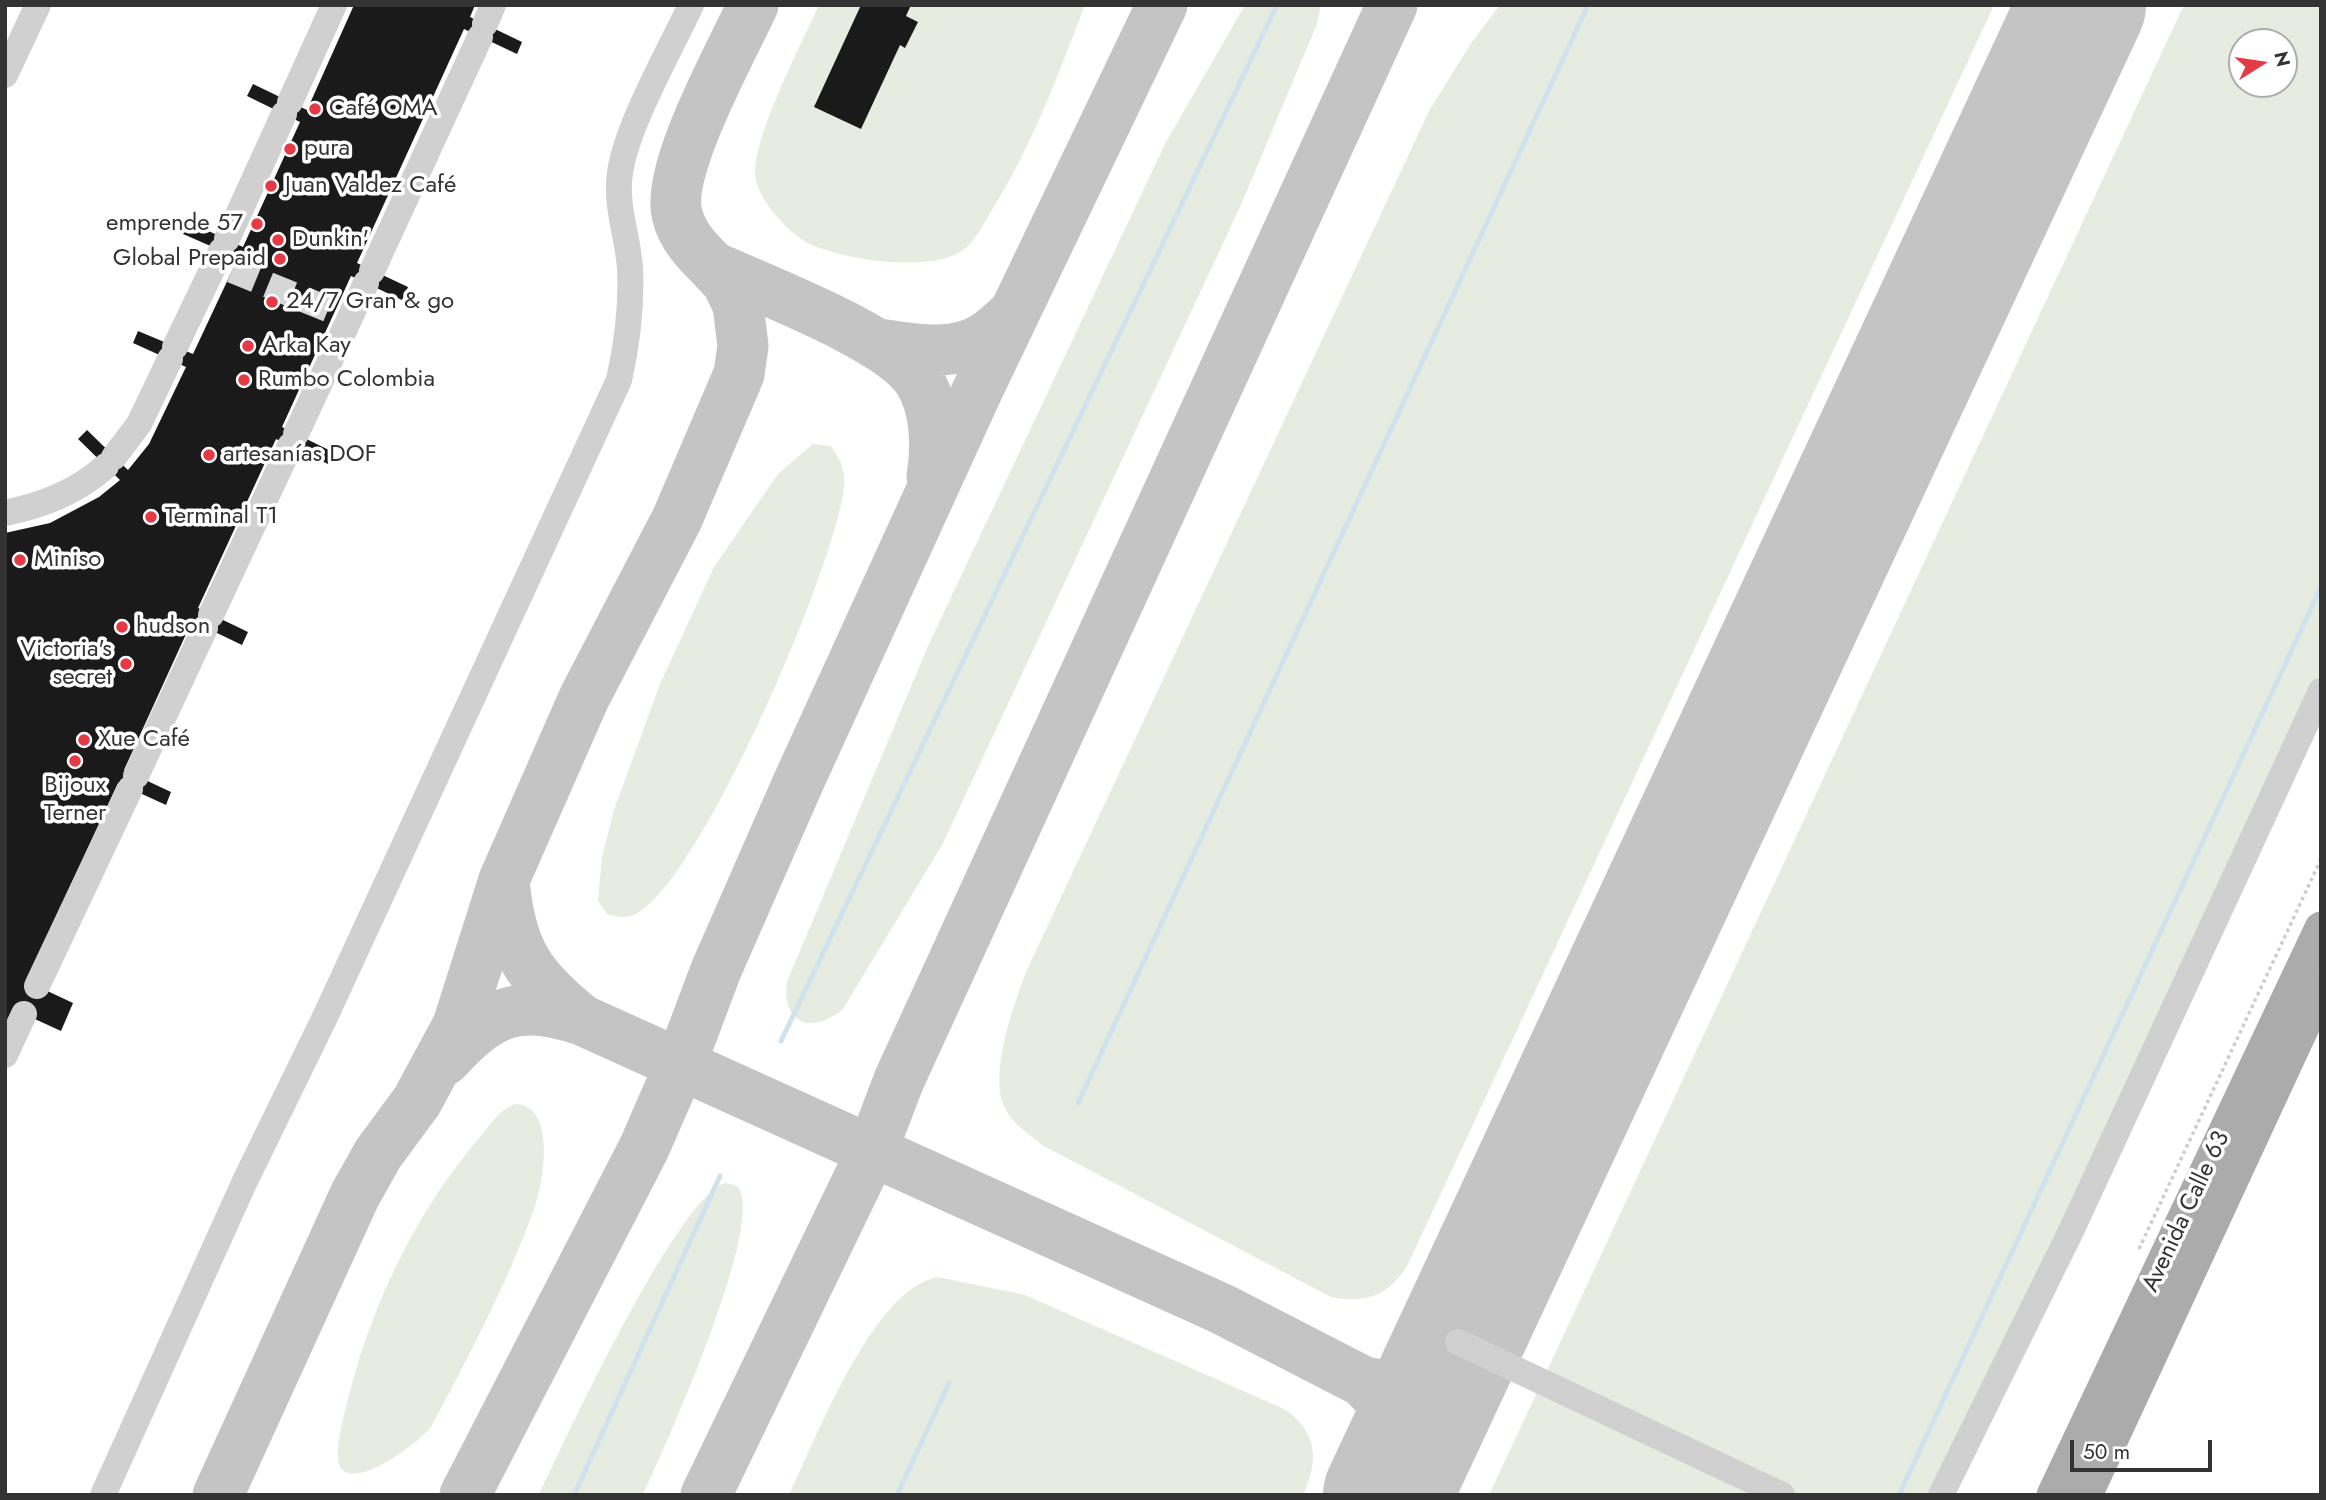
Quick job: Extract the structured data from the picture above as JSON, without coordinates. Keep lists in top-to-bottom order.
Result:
{
  "streets": {
    "main road": ["Avenida Calle 63"]
  },
  "places": [
    "Café OMA",
    "pura",
    "Juan Valdez Café",
    "emprende 57",
    "Dunkin'",
    "Global Prepaid",
    "24/7 Gran & go",
    "Arka Kay",
    "Rumbo Colombia",
    "artesanías DOF",
    "Terminal T1",
    "Miniso",
    "hudson",
    "Victoria's secret",
    "Xue Café",
    "Bijoux Terner"
  ],
  "scale_bar": "50 m",
  "north": "right"
}
